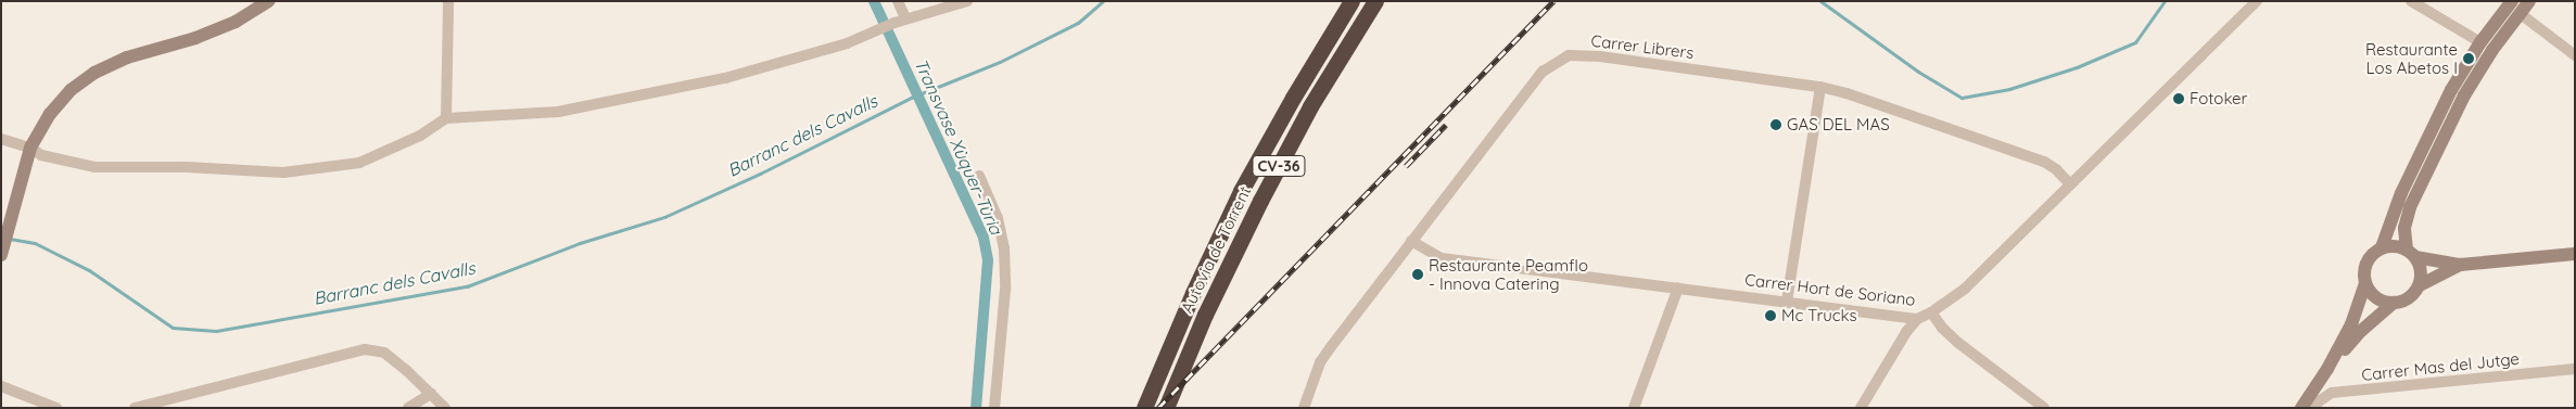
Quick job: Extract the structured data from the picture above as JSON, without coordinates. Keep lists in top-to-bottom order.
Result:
{
  "streets": {
    "highway": ["CV-36", "Autovia de Torrent"],
    "street": ["Carrer Librers", "Carrer Hort de Soriano", "Carrer Mas del Jutge"]
  },
  "crossings": [
    ["Carrer Librers", "Carrer Hort de Soriano"]
  ],
  "water": ["Barranc dels Cavalls", "Transvase Xùquer-Tùria"],
  "places": [
    "Restaurante Los Abetos I",
    "Fotoker",
    "GAS DEL MAS",
    "Restaurante Peamflo - Innova Catering",
    "Mc Trucks"
  ]
}
